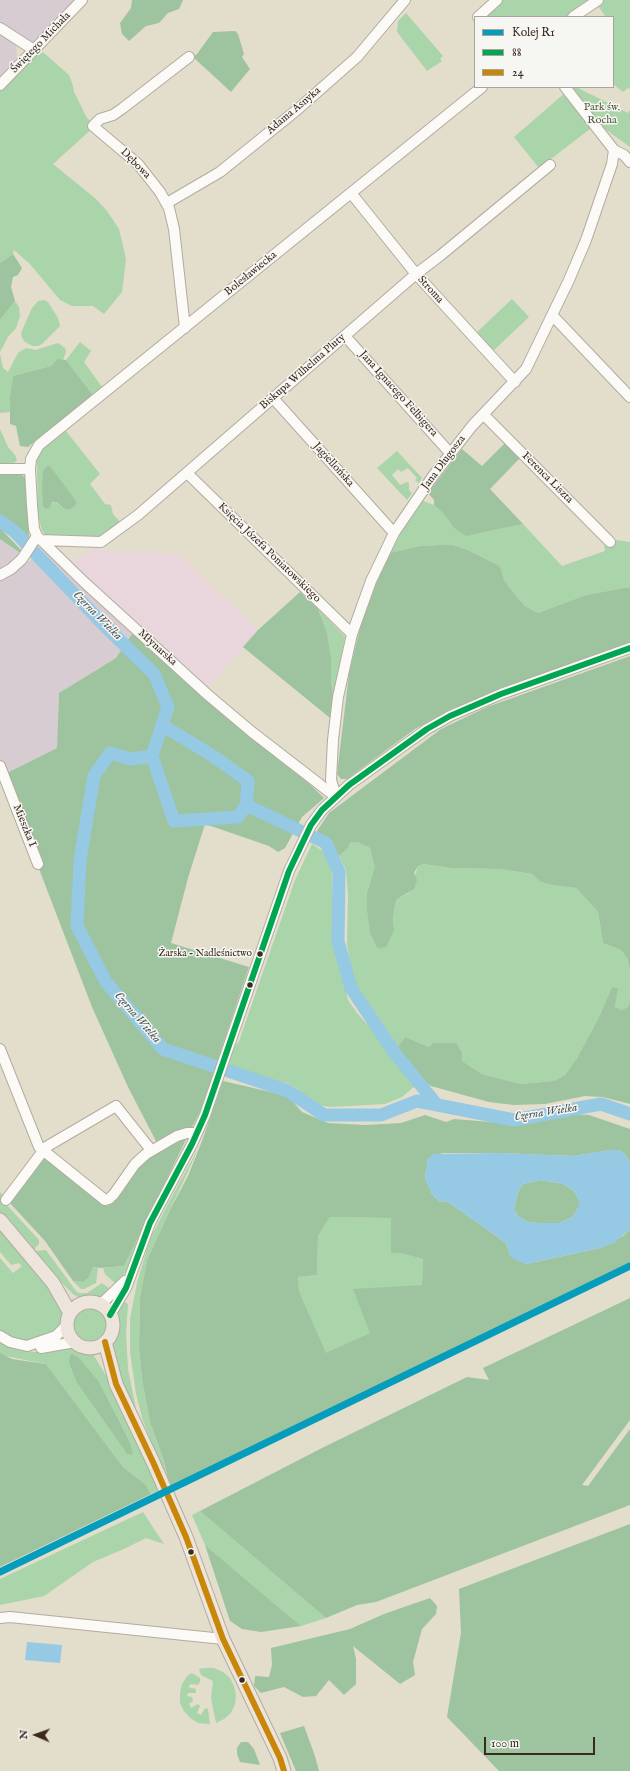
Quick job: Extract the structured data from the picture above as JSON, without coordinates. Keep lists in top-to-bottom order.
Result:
{
  "streets": {
    "street": [
      "Świętego Michała",
      "Adama Asnyka",
      "Dębowa",
      "Bolesławiecka",
      "Stroma",
      "Biskupa Wilhelma Pluty",
      "Jana Ignacego Felbigera",
      "Jana Długosza",
      "Jagiellońska",
      "Ferenca Liszta",
      "Księcia Józefa Poniatowskiego",
      "Młynarska",
      "Mieszka I"
    ]
  },
  "crossings": [
    ["Adama Asnyka", "Dębowa"],
    ["Dębowa", "Bolesławiecka"],
    ["Bolesławiecka", "Stroma"],
    ["Stroma", "Biskupa Wilhelma Pluty"],
    ["Stroma", "Jana Długosza"],
    ["Biskupa Wilhelma Pluty", "Jana Ignacego Felbigera"],
    ["Biskupa Wilhelma Pluty", "Jagiellońska"],
    ["Biskupa Wilhelma Pluty", "Księcia Józefa Poniatowskiego"],
    ["Biskupa Wilhelma Pluty", "Młynarska"],
    ["Jana Ignacego Felbigera", "Jana Długosza"],
    ["Jana Długosza", "Jagiellońska"],
    ["Jana Długosza", "Ferenca Liszta"],
    ["Jana Długosza", "Księcia Józefa Poniatowskiego"],
    ["Jana Długosza", "Młynarska"]
  ],
  "water": ["Czerna Wielka"],
  "parks": ["Park św. Rocha"],
  "places": ["Żarska - Nadleśnictwo"],
  "lines": ["transit line 88", "rail line R1", "transit line 24"],
  "legend": ["Kolej R1", "88", "24"],
  "scale_bar": "100 m",
  "north": "left"
}
